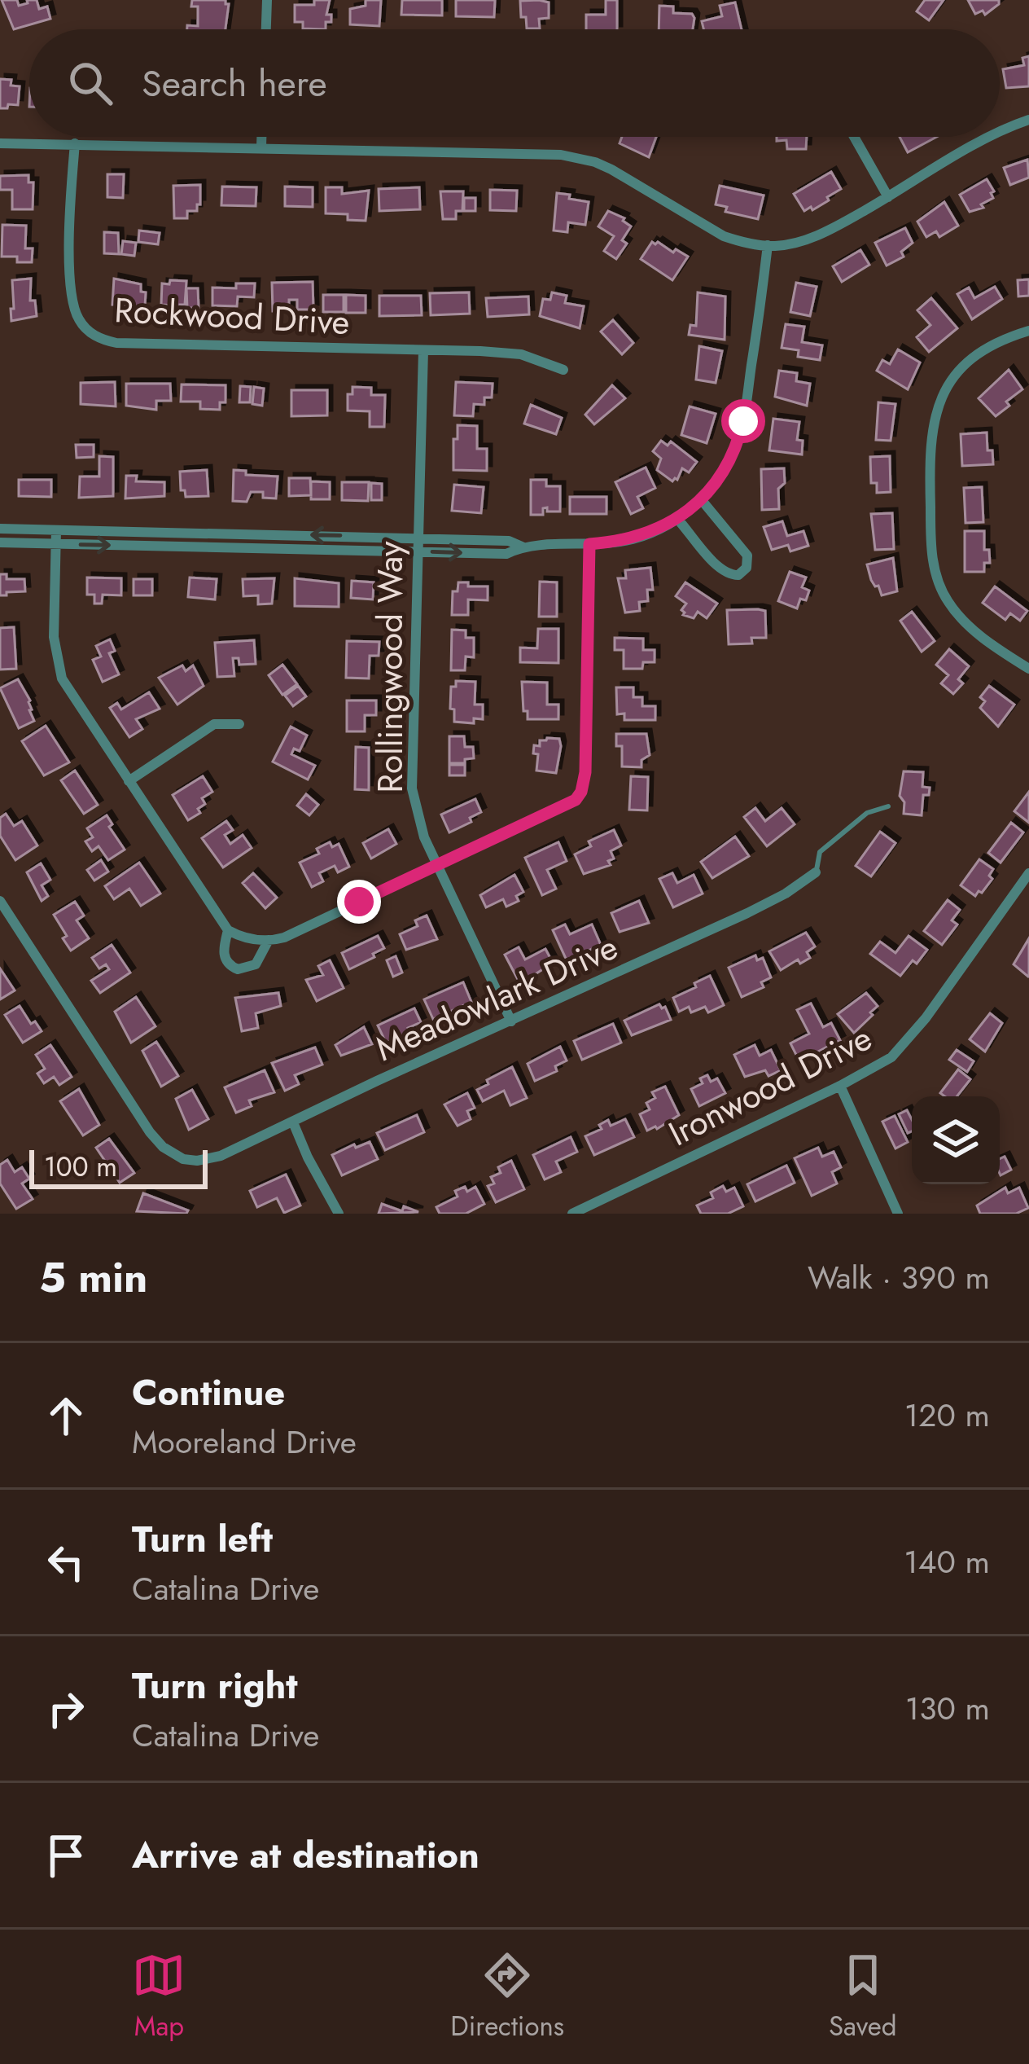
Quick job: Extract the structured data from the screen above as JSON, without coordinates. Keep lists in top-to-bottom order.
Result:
{
  "streets": {
    "street": [
      "Rockwood Drive",
      "Rollingwood Way",
      "Meadowlark Drive",
      "Ironwood Drive"
    ]
  },
  "crossings": [
    ["Rockwood Drive", "Rollingwood Way"],
    ["Rollingwood Way", "Meadowlark Drive"]
  ],
  "scale_bar": "100 m",
  "page": {
    "search": "Search here",
    "scale": "100 m",
    "heading": ["5 min", "Walk · 390 m"],
    "list": [
      ["Continue", "Mooreland Drive", "120 m"],
      ["Turn left", "Catalina Drive", "140 m"],
      ["Turn right", "Catalina Drive", "130 m"],
      "Arrive at destination"
    ],
    "nav": ["Map", "Directions", "Saved"]
  }
}
